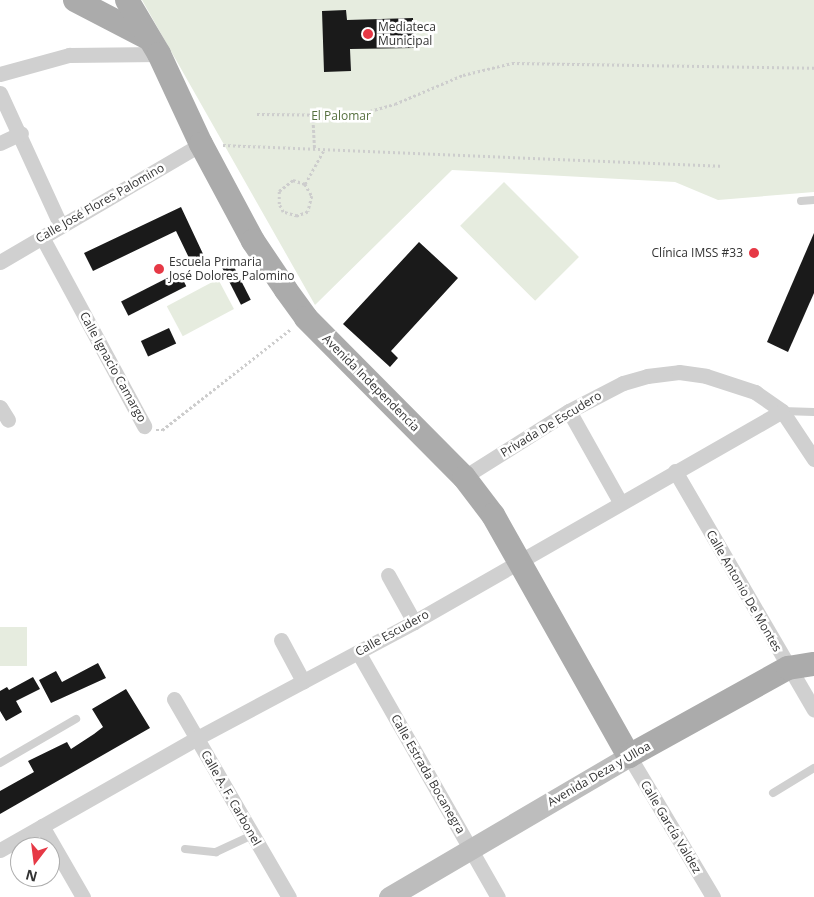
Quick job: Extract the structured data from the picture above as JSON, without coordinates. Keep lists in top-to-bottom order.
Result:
{
  "streets": {
    "main road": ["Avenida Independencia", "Avenida Deza y Ulloa"],
    "street": [
      "Calle José Flores Palomino",
      "Calle Ignacio Camargo",
      "Privada De Escudero",
      "Calle Antonio De Montes",
      "Calle Escudero",
      "Calle Estrada Bocanegra",
      "Calle A. F. Carbonel",
      "Calle García Valdez"
    ]
  },
  "crossings": [
    ["Calle José Flores Palomino", "Calle Ignacio Camargo"],
    ["Calle José Flores Palomino", "Avenida Independencia"],
    ["Calle Ignacio Camargo", "Avenida Independencia"],
    ["Avenida Independencia", "Privada De Escudero"],
    ["Avenida Independencia", "Calle Escudero"],
    ["Avenida Independencia", "Avenida Deza y Ulloa"],
    ["Avenida Independencia", "Calle García Valdez"],
    ["Privada De Escudero", "Calle Escudero"],
    ["Calle Antonio De Montes", "Calle Escudero"],
    ["Calle Antonio De Montes", "Avenida Deza y Ulloa"],
    ["Calle Escudero", "Calle Estrada Bocanegra"],
    ["Calle Escudero", "Calle A. F. Carbonel"],
    ["Calle Estrada Bocanegra", "Avenida Deza y Ulloa"],
    ["Avenida Deza y Ulloa", "Calle García Valdez"]
  ],
  "parks": ["El Palomar"],
  "places": ["Mediateca Municipal", "Clínica IMSS #33", "Escuela Primaria José Dolores Palomino"],
  "north": "bottom"
}
